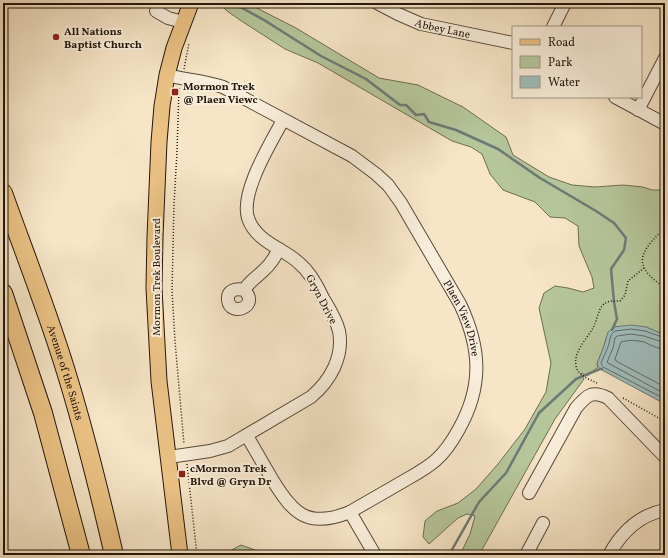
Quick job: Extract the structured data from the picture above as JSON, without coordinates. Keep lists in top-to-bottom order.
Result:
{
  "streets": {
    "highway": ["Avenue of the Saints"],
    "main road": ["Mormon Trek Boulevard"],
    "street": ["Abbey Lane", "Gryn Drive", "Plaen View Drive"]
  },
  "crossings": [
    ["Mormon Trek Boulevard", "Gryn Drive"],
    ["Mormon Trek Boulevard", "Plaen View Drive"],
    ["Gryn Drive", "Plaen View Drive"]
  ],
  "places": {
    "other": ["All Nations Baptist Church"],
    "transit": ["Mormon Trek @ Plaen Viewc", "cMormon Trek Blvd @ Gryn Dr"]
  },
  "legend": ["Road", "Park", "Water"]
}
